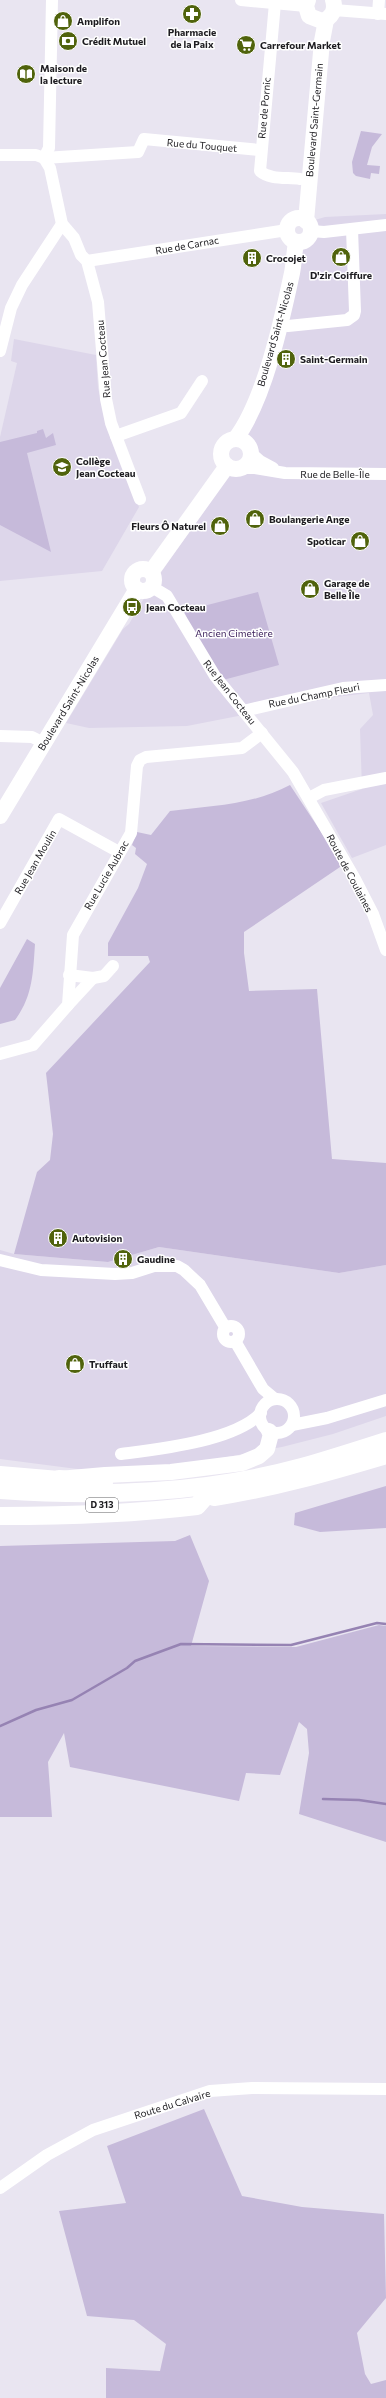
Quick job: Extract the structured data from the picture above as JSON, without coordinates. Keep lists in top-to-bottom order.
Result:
{
  "streets": {
    "highway": ["D 313"],
    "main road": ["Boulevard Saint-Germain", "Boulevard Saint-Nicolas"],
    "street": [
      "Rue de Pornic",
      "Rue du Touquet",
      "Rue de Carnac",
      "Rue Jean Cocteau",
      "Rue de Belle-Île",
      "Rue du Champ Fleuri",
      "Rue Jean Moulin",
      "Route de Coulaines",
      "Rue Lucie Aubrac",
      "Route du Calvaire"
    ]
  },
  "crossings": [
    ["Rue de Pornic", "Boulevard Saint-Germain"],
    ["Rue de Pornic", "Rue du Touquet"],
    ["Boulevard Saint-Germain", "Rue de Carnac"],
    ["Boulevard Saint-Germain", "Boulevard Saint-Nicolas"],
    ["Rue de Carnac", "Boulevard Saint-Nicolas"],
    ["Rue de Carnac", "Rue Jean Cocteau"],
    ["Boulevard Saint-Nicolas", "Rue Jean Cocteau"],
    ["Boulevard Saint-Nicolas", "Rue de Belle-Île"],
    ["Rue Jean Cocteau", "Rue du Champ Fleuri"],
    ["Rue Jean Cocteau", "Route de Coulaines"],
    ["Rue Jean Cocteau", "Rue Lucie Aubrac"],
    ["Rue Jean Moulin", "Rue Lucie Aubrac"]
  ],
  "parks": ["Ancien Cimetière"],
  "places": {
    "pharmacy": ["Pharmacie de la Paix"],
    "shop": [
      "Amplifon",
      "D'zir Coiffure",
      "Boulangerie Ange",
      "Fleurs Ô Naturel",
      "Spoticar",
      "Garage de Belle Île",
      "Truffaut"
    ],
    "bank": ["Crédit Mutuel"],
    "supermarket": ["Carrefour Market"],
    "library": ["Maison de la lecture"],
    "building": [
      "Crocojet",
      "Saint-Germain",
      "Autovision",
      "Gaudine"
    ],
    "school or university": ["Collège Jean Cocteau"],
    "bus stop": ["Jean Cocteau"]
  }
}
